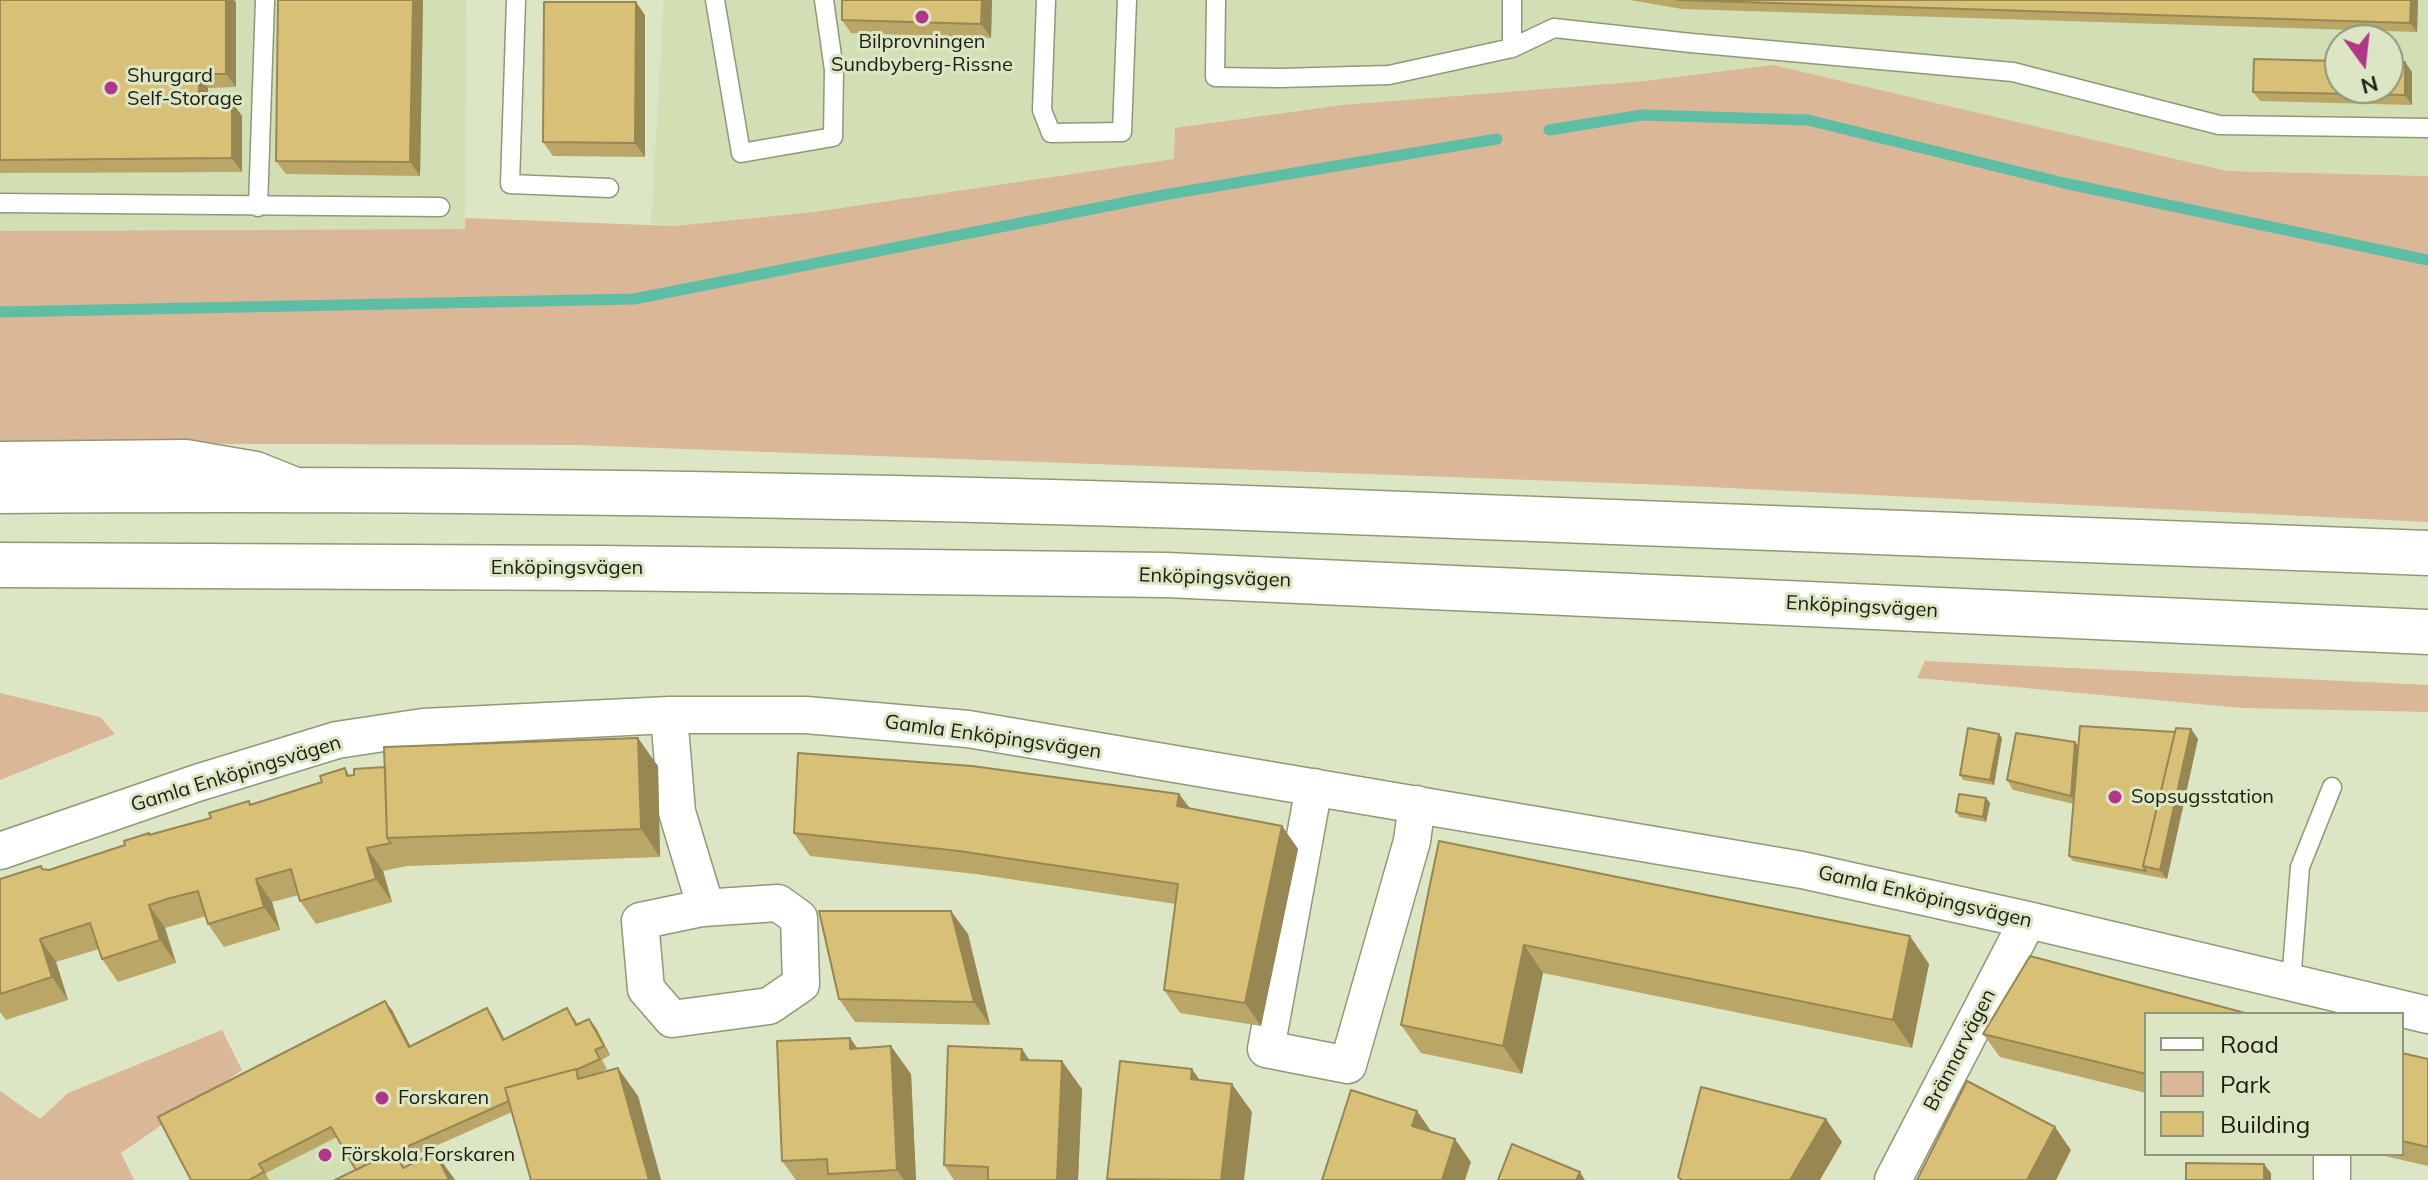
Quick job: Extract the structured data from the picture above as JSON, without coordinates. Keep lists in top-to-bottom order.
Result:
{
  "streets": {
    "main road": ["Enköpingsvägen"],
    "street": ["Gamla Enköpingsvägen", "Brännarvägen"]
  },
  "crossings": [
    ["Gamla Enköpingsvägen", "Brännarvägen"]
  ],
  "places": [
    "Bilprovningen Sundbyberg-Rissne",
    "Shurgard Self-Storage",
    "Sopsugsstation",
    "Forskaren",
    "Förskola Forskaren"
  ],
  "legend": ["Road", "Park", "Building"],
  "north": "bottom"
}
